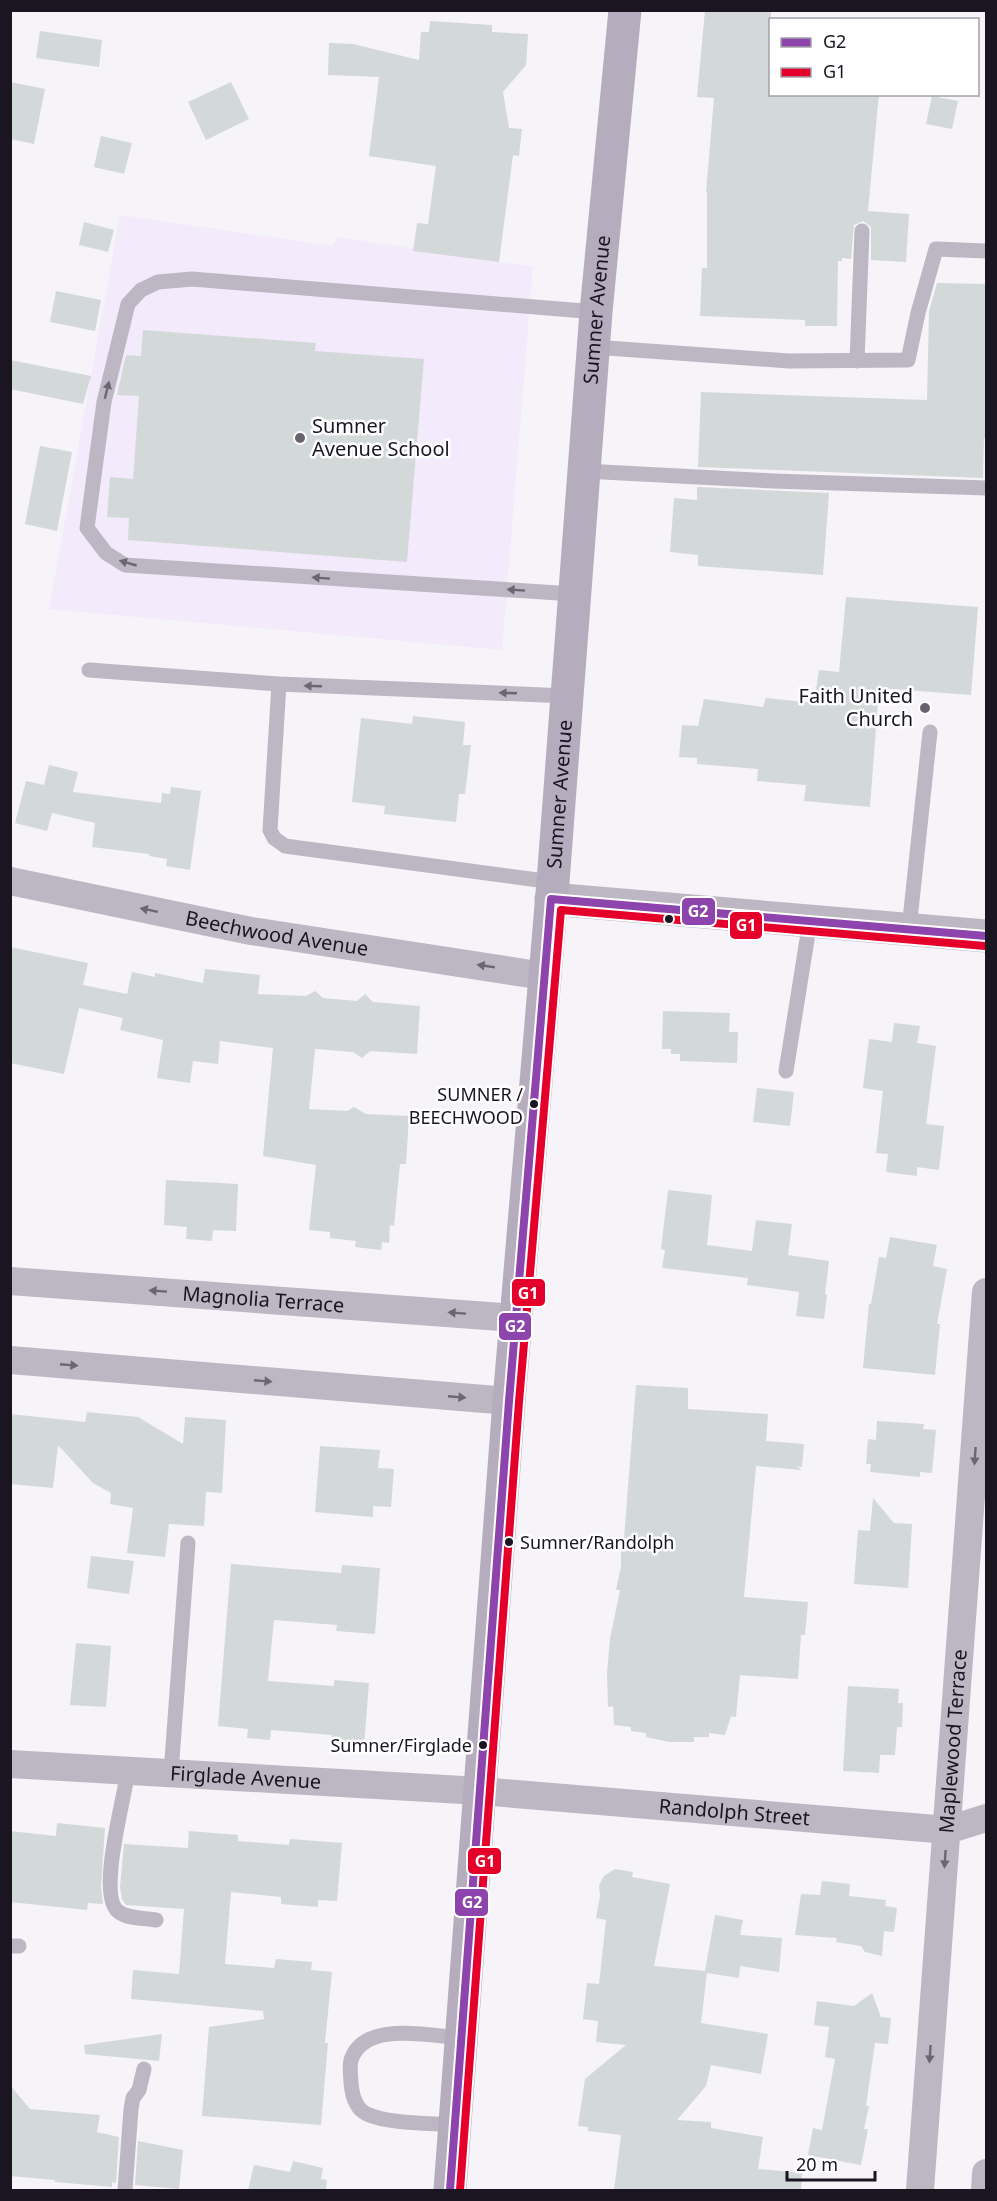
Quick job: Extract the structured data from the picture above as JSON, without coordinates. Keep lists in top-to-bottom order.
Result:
{
  "streets": {
    "main road": ["Sumner Avenue"],
    "street": [
      "Beechwood Avenue",
      "Magnolia Terrace",
      "Maplewood Terrace",
      "Firglade Avenue",
      "Randolph Street"
    ]
  },
  "crossings": [
    ["Sumner Avenue", "Beechwood Avenue"],
    ["Sumner Avenue", "Magnolia Terrace"],
    ["Sumner Avenue", "Firglade Avenue"],
    ["Sumner Avenue", "Randolph Street"],
    ["Maplewood Terrace", "Randolph Street"],
    ["Firglade Avenue", "Randolph Street"]
  ],
  "one_way": ["Beechwood Avenue", "Maplewood Terrace"],
  "places": [
    "Sumner Avenue School",
    "Faith United Church",
    "SUMNER / BEECHWOOD",
    "Sumner/Randolph",
    "Sumner/Firglade"
  ],
  "lines": ["transit line G2", "transit line G1"],
  "legend": ["G2", "G1"],
  "scale_bar": "20 m"
}
